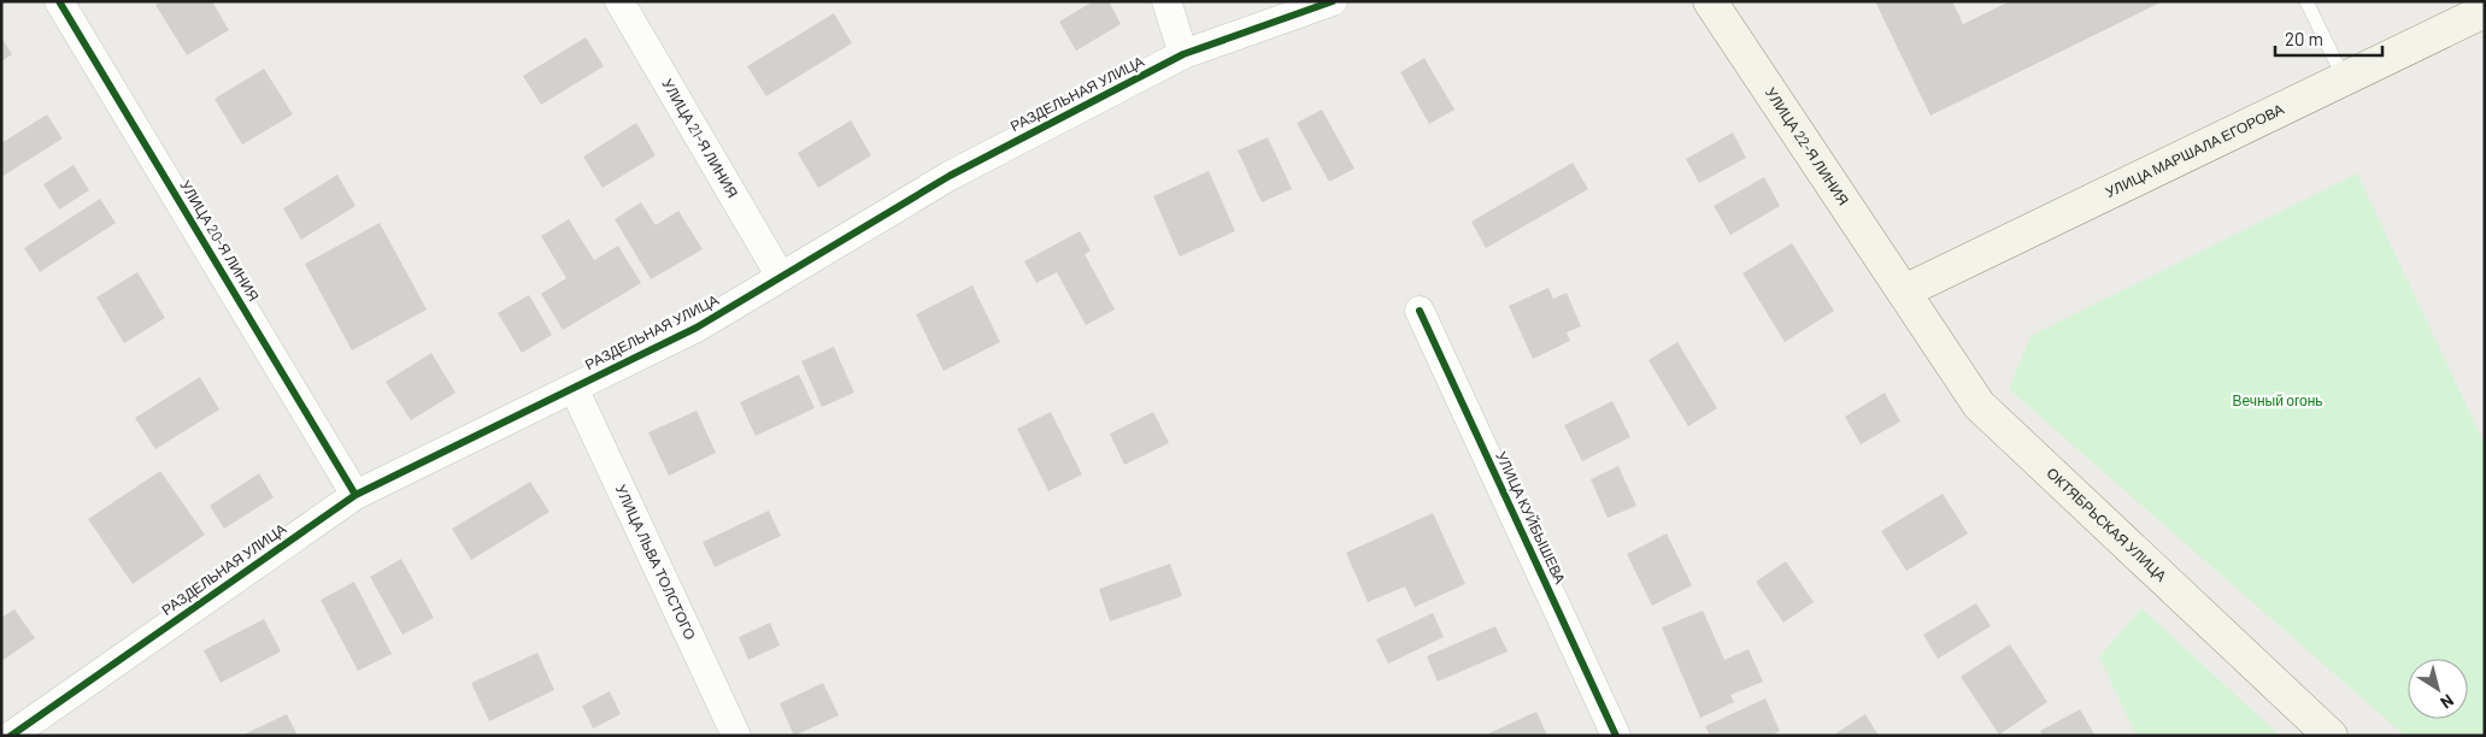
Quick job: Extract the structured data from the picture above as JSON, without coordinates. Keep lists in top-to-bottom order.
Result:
{
  "streets": {
    "main road": ["УЛИЦА 22-Я ЛИНИЯ", "УЛИЦА МАРШАЛА ЕГОРОВА", "ОКТЯБРЬСКАЯ УЛИЦА"],
    "street": [
      "РАЗДЕЛЬНАЯ УЛИЦА",
      "УЛИЦА 21-Я ЛИНИЯ",
      "УЛИЦА 20-Я ЛИНИЯ",
      "УЛИЦА КУЙБЫШЕВА",
      "УЛИЦА ЛЬВА ТОЛСТОГО"
    ]
  },
  "crossings": [
    ["РАЗДЕЛЬНАЯ УЛИЦА", "УЛИЦА 21-Я ЛИНИЯ"],
    ["РАЗДЕЛЬНАЯ УЛИЦА", "УЛИЦА 20-Я ЛИНИЯ"],
    ["РАЗДЕЛЬНАЯ УЛИЦА", "УЛИЦА ЛЬВА ТОЛСТОГО"],
    ["УЛИЦА 22-Я ЛИНИЯ", "УЛИЦА МАРШАЛА ЕГОРОВА"],
    ["УЛИЦА 22-Я ЛИНИЯ", "ОКТЯБРЬСКАЯ УЛИЦА"],
    ["УЛИЦА МАРШАЛА ЕГОРОВА", "ОКТЯБРЬСКАЯ УЛИЦА"]
  ],
  "parks": ["Вечный огонь"],
  "scale_bar": "20 m",
  "north": "bottom right"
}
